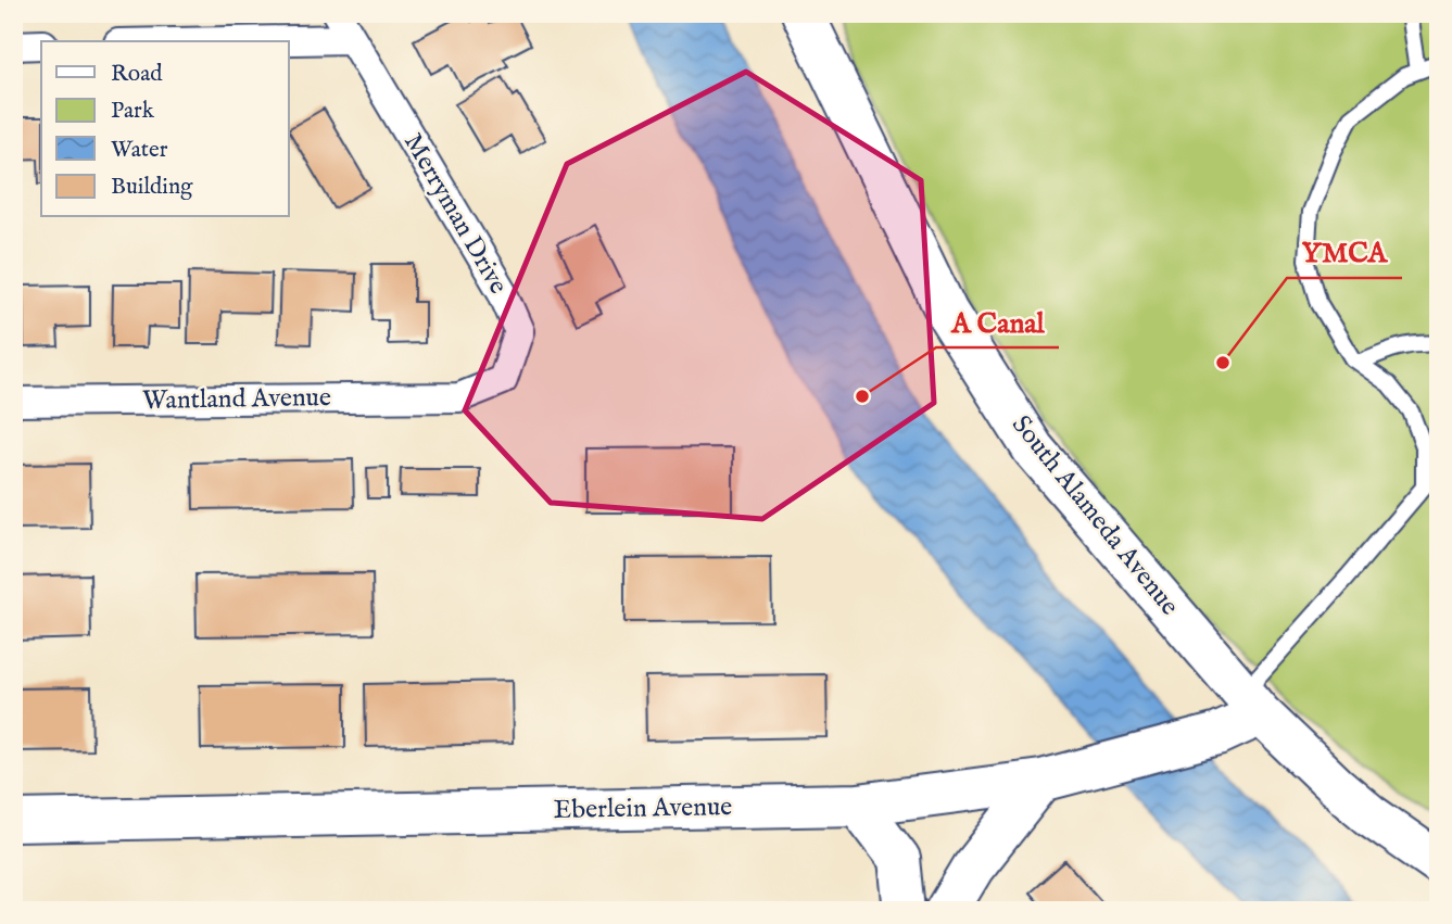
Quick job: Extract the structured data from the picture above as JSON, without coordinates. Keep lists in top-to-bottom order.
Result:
{
  "streets": {
    "street": [
      "Merryman Drive",
      "Wantland Avenue",
      "South Alameda Avenue",
      "Eberlein Avenue"
    ]
  },
  "crossings": [
    ["Merryman Drive", "Wantland Avenue"],
    ["South Alameda Avenue", "Eberlein Avenue"]
  ],
  "places": ["YMCA", "A Canal"],
  "legend": [
    "Road",
    "Park",
    "Water",
    "Building"
  ]
}
